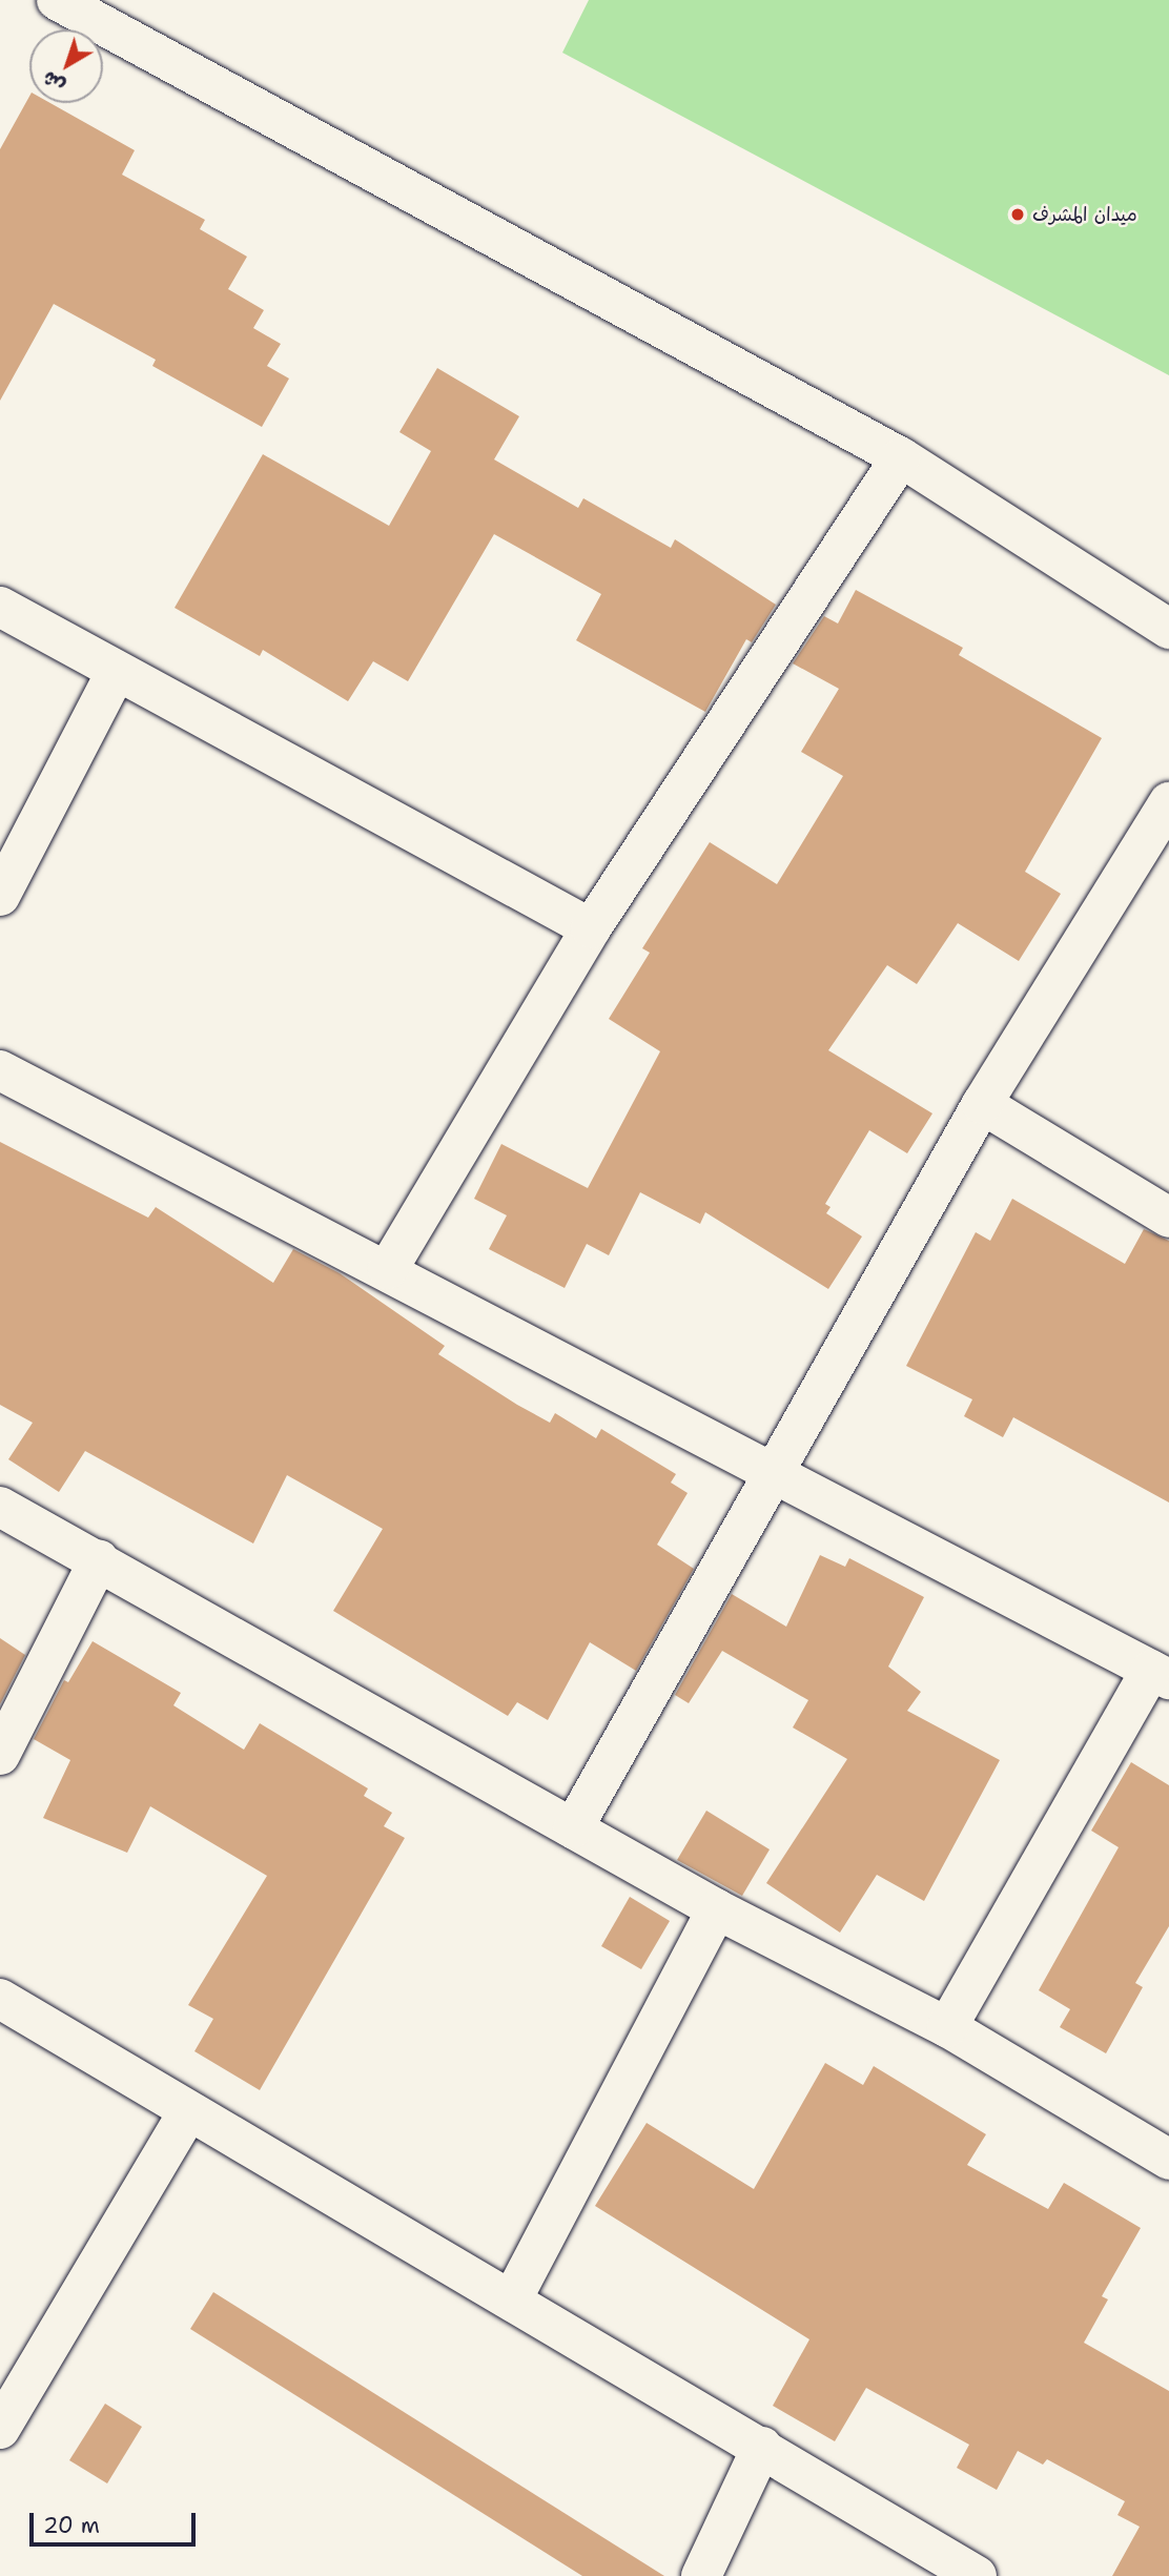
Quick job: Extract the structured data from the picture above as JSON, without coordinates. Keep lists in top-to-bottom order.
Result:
{
  "places": ["ميدان المشرف"],
  "scale_bar": "20 m",
  "north": "bottom left"
}
